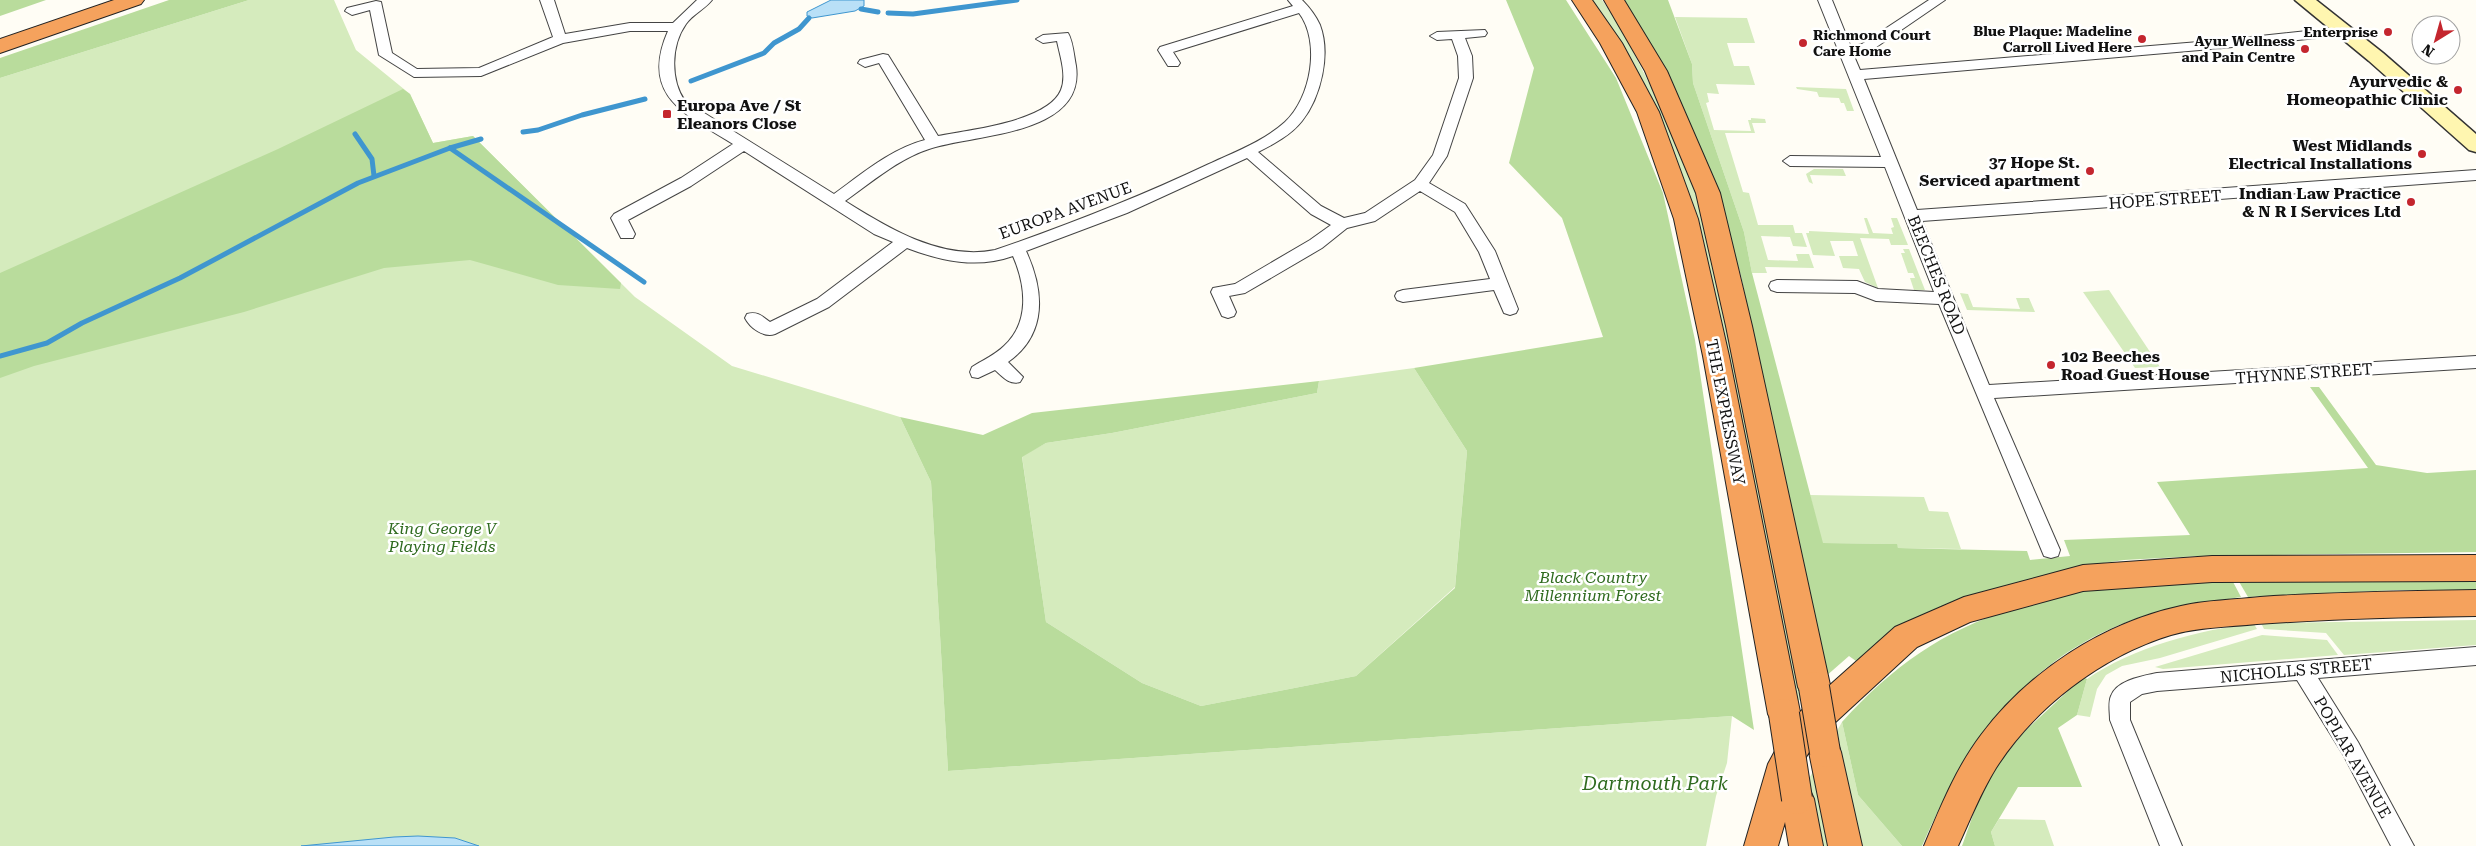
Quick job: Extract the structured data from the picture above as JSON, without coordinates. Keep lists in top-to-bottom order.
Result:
{
  "streets": {
    "highway": ["THE EXPRESSWAY"],
    "street": [
      "HOPE STREET",
      "EUROPA AVENUE",
      "BEECHES ROAD",
      "THYNNE STREET",
      "NICHOLLS STREET",
      "POPLAR AVENUE"
    ]
  },
  "crossings": [
    ["HOPE STREET", "BEECHES ROAD"],
    ["BEECHES ROAD", "THYNNE STREET"],
    ["NICHOLLS STREET", "POPLAR AVENUE"]
  ],
  "parks": ["King George V Playing Fields", "Black Country Millennium Forest", "Dartmouth Park"],
  "places": {
    "other": [
      "Enterprise",
      "Blue Plaque: Madeline Carroll Lived Here",
      "Richmond Court Care Home",
      "Ayur Wellness and Pain Centre",
      "Ayurvedic & Homeopathic Clinic",
      "West Midlands Electrical Installations",
      "37 Hope St. Serviced apartment",
      "Indian Law Practice & N R I Services Ltd",
      "102 Beeches Road Guest House"
    ],
    "transit": ["Europa Ave / St Eleanors Close"]
  },
  "north": "bottom left"
}
